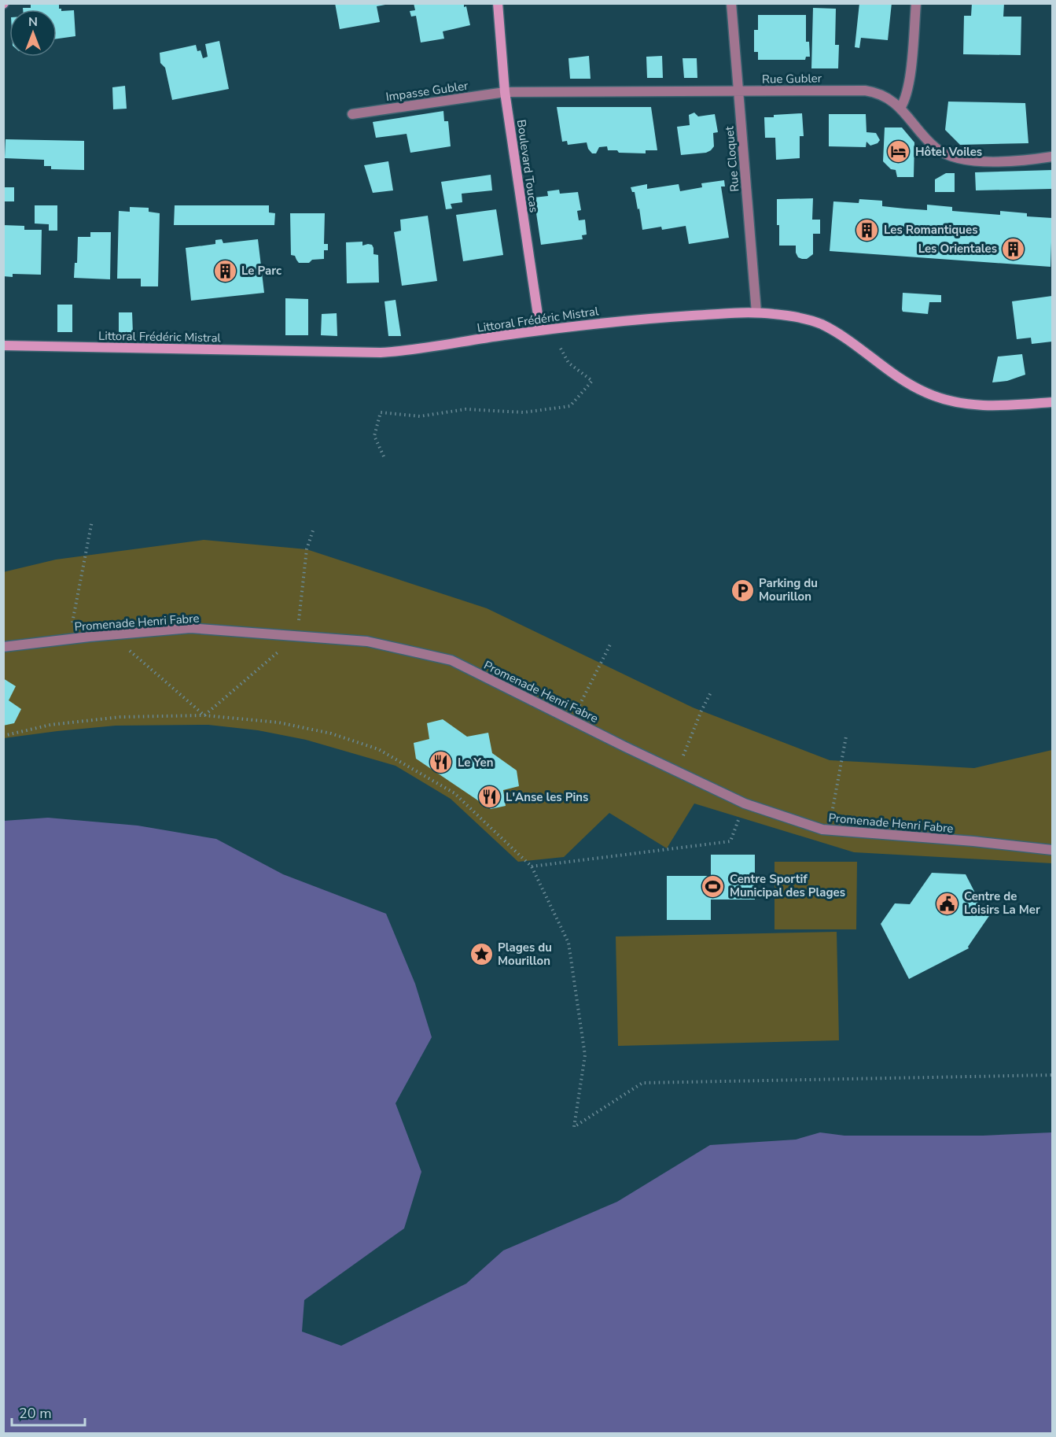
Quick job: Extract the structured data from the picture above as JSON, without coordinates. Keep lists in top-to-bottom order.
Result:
{
  "streets": {
    "main road": ["Boulevard Toucas", "Littoral Frédéric Mistral"],
    "street": [
      "Rue Gubler",
      "Impasse Gubler",
      "Rue Cloquet",
      "Promenade Henri Fabre"
    ]
  },
  "crossings": [
    ["Rue Gubler", "Impasse Gubler"],
    ["Rue Gubler", "Rue Cloquet"],
    ["Rue Gubler", "Boulevard Toucas"],
    ["Impasse Gubler", "Boulevard Toucas"],
    ["Rue Cloquet", "Littoral Frédéric Mistral"],
    ["Boulevard Toucas", "Littoral Frédéric Mistral"]
  ],
  "places": {
    "hotel": ["Hôtel Voiles"],
    "building": ["Les Romantiques", "Les Orientales", "Le Parc"],
    "parking": ["Parking du Mourillon"],
    "restaurant": ["Le Yen", "L'Anse les Pins"],
    "sports": ["Centre Sportif Municipal des Plages"],
    "public building": ["Centre de Loisirs La Mer"],
    "place": ["Plages du Mourillon"]
  },
  "scale_bar": "20 m",
  "north": "top"
}
